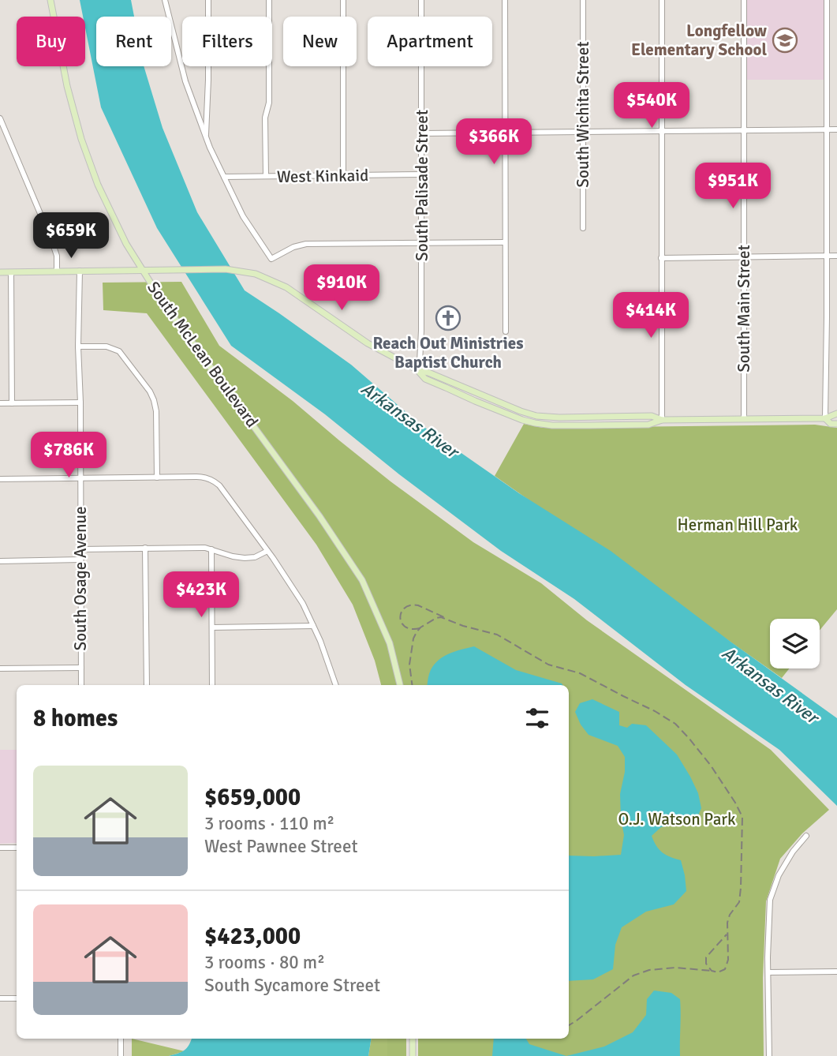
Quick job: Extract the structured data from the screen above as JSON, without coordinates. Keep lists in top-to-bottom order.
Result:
{
  "streets": {
    "main road": ["South McLean Boulevard"],
    "street": [
      "South Wichita Street",
      "West Kinkaid",
      "South Palisade Street",
      "South Main Street",
      "South Osage Avenue"
    ]
  },
  "crossings": [
    ["West Kinkaid", "South Palisade Street"]
  ],
  "water": ["Arkansas River"],
  "parks": ["Herman Hill Park", "O.J. Watson Park"],
  "places": {
    "school or university": ["Longfellow Elementary School"],
    "church": ["Reach Out Ministries Baptist Church"]
  },
  "page": {
    "chip": [
      "Buy",
      "Rent",
      "Filters",
      "New",
      "Apartment"
    ],
    "price": [
      "$540K",
      "$366K",
      "$951K",
      "$659K",
      "$910K",
      "$414K",
      "$786K",
      "$423K"
    ],
    "heading": "8 homes",
    "list": [
      {
        "name": "$659,000",
        "note": "3 rooms · 110 m² · West Pawnee Street"
      },
      {
        "name": "$423,000",
        "note": "3 rooms · 80 m² · South Sycamore Street"
      }
    ]
  }
}
